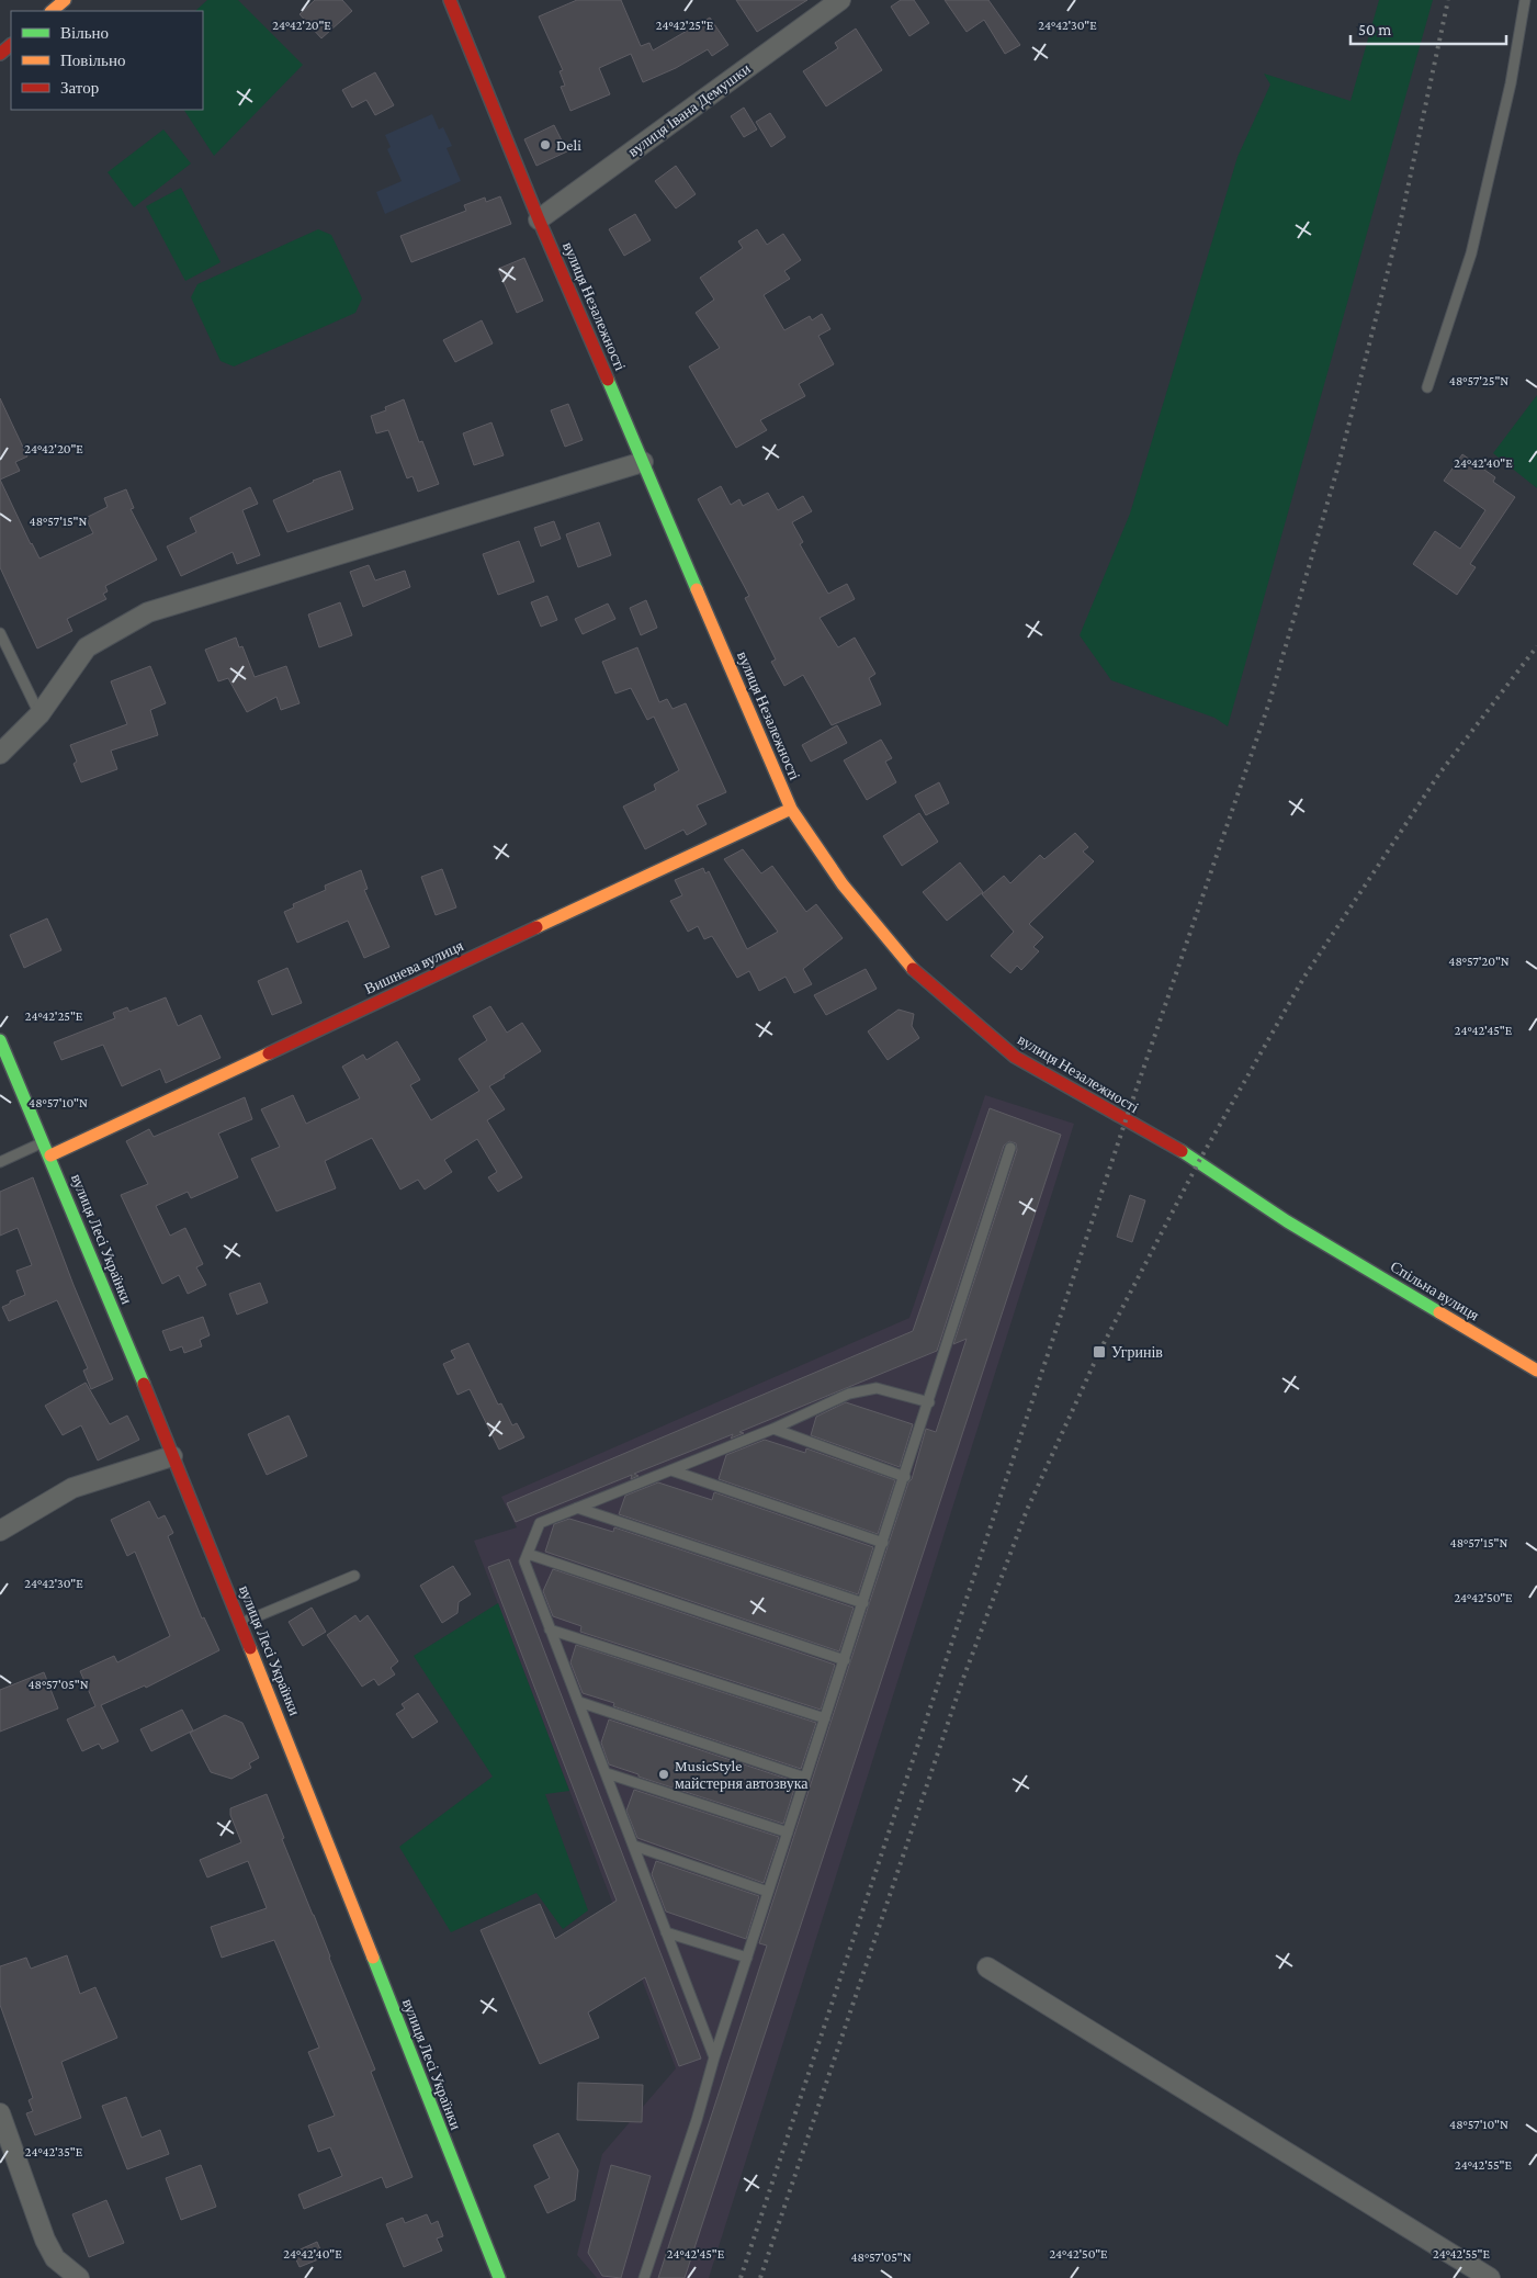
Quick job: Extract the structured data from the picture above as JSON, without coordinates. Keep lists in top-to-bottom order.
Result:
{
  "streets": {
    "street": [
      "вулиця Івана Демушки",
      "вулиця Незалежності",
      "Вишнева вулиця",
      "вулиця Лесі Українки",
      "Спільна вулиця"
    ]
  },
  "crossings": [
    ["вулиця Івана Демушки", "вулиця Незалежності"],
    ["вулиця Незалежності", "Вишнева вулиця"],
    ["вулиця Незалежності", "Спільна вулиця"],
    ["Вишнева вулиця", "вулиця Лесі Українки"]
  ],
  "places": {
    "other": ["Deli", "MusicStyle майстерня автозвука"],
    "transit": ["Угринів"]
  },
  "legend": ["Вільно", "Повільно", "Затор"],
  "scale_bar": "50 m",
  "coordinates": [
    "24°42'20\"E",
    "24°42'25\"E",
    "24°42'30\"E",
    "48°57'25\"N",
    "24°42'40\"E",
    "48°57'15\"N",
    "48°57'20\"N",
    "24°42'45\"E",
    "48°57'10\"N",
    "24°42'50\"E",
    "48°57'05\"N",
    "24°42'35\"E",
    "24°42'55\"E"
  ]
}
